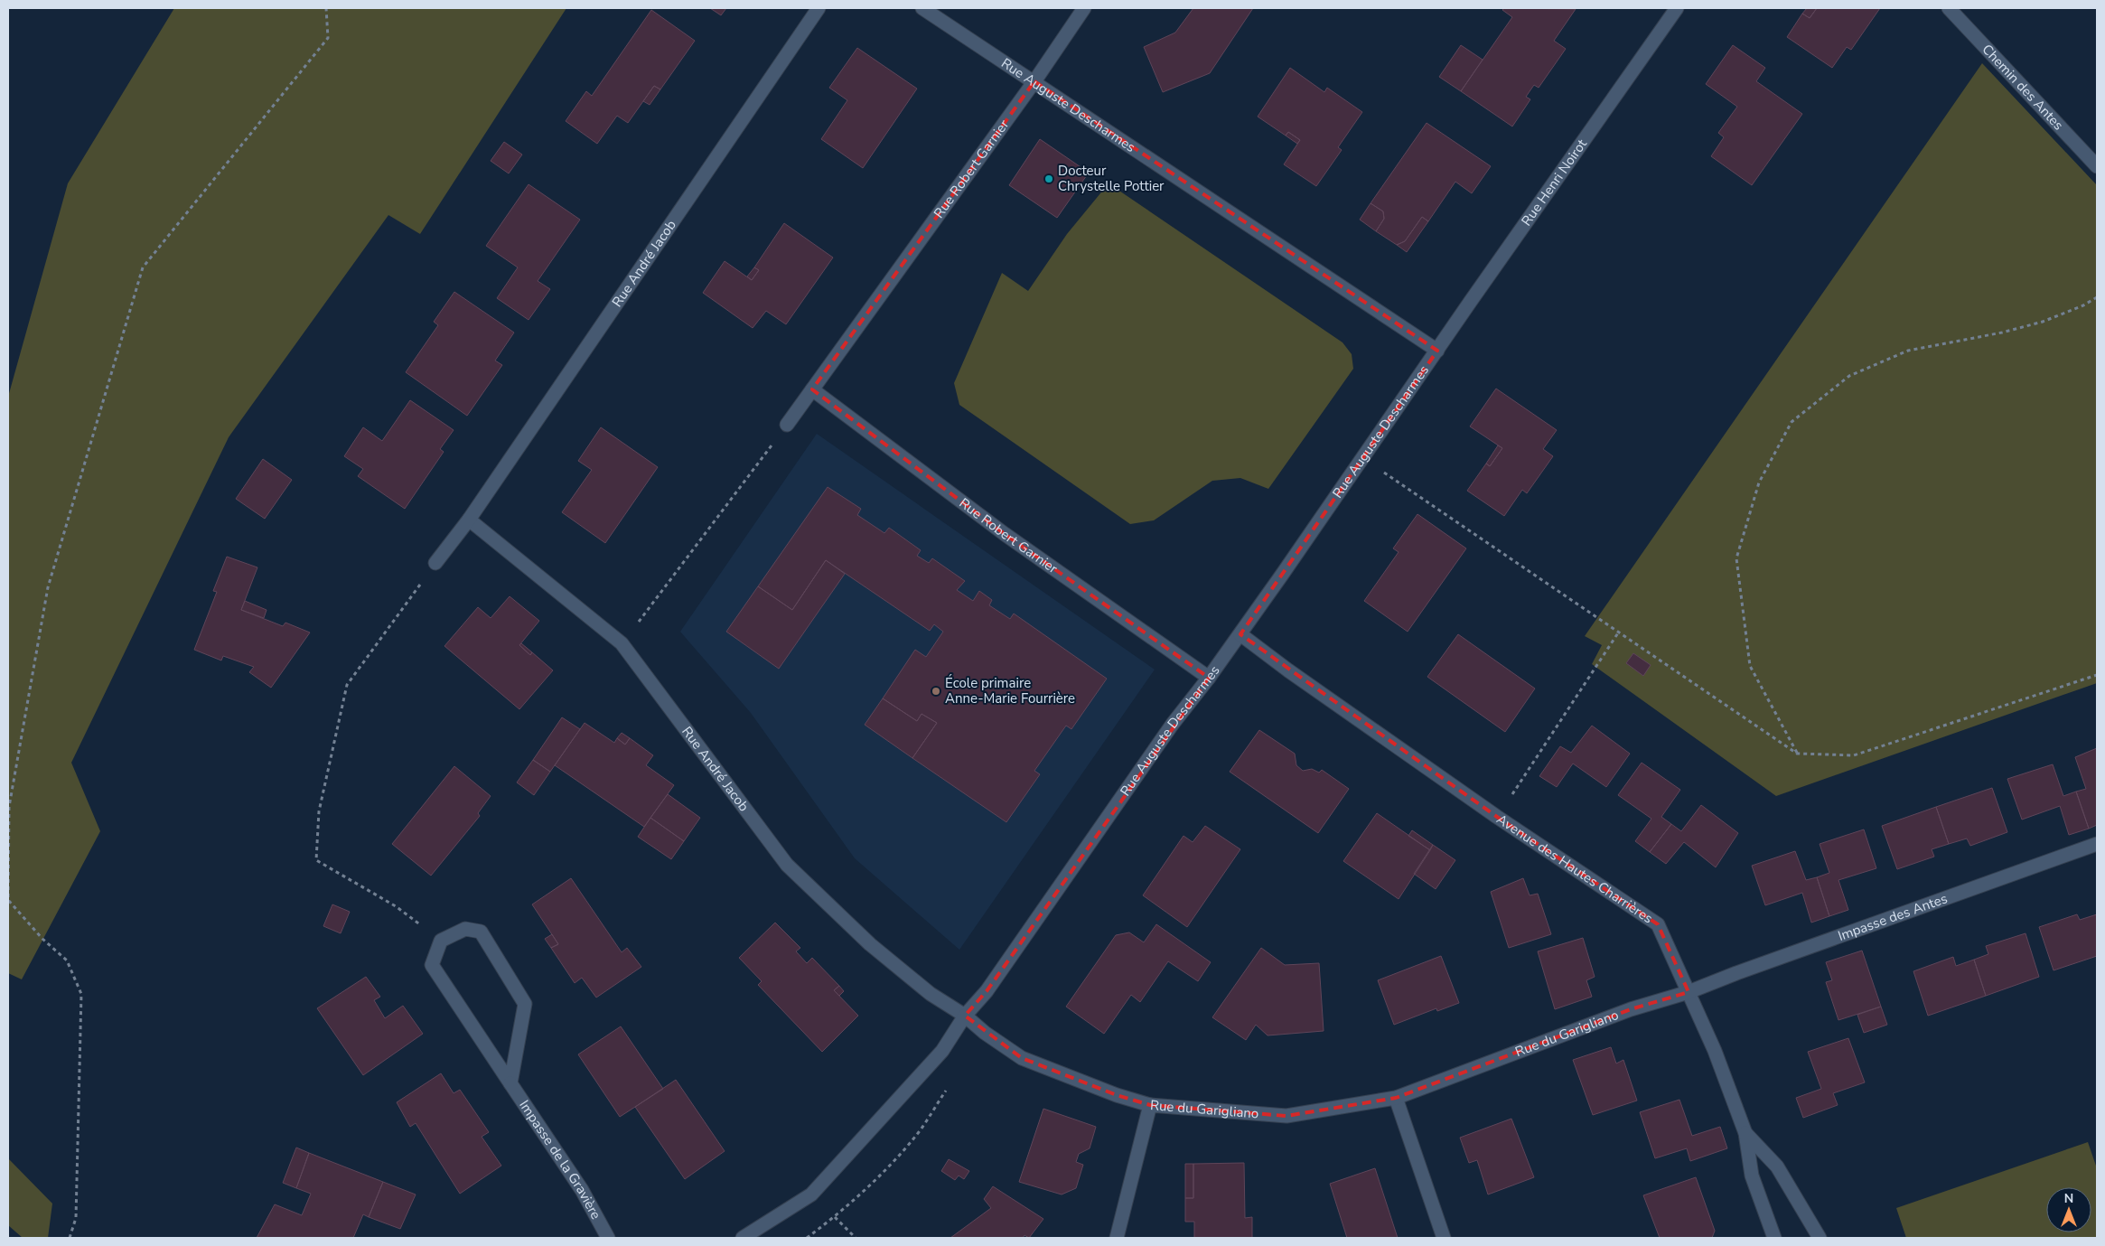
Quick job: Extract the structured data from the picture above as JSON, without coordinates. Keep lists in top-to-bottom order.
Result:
{
  "streets": {
    "street": [
      "Chemin des Antes",
      "Rue Auguste Descharmes",
      "Rue Robert Garnier",
      "Rue Henri Noirot",
      "Rue André Jacob",
      "Avenue des Hautes Charrières",
      "Impasse des Antes",
      "Rue du Garigliano",
      "Impasse de la Gravière"
    ]
  },
  "crossings": [
    ["Rue Auguste Descharmes", "Rue Robert Garnier"],
    ["Rue Auguste Descharmes", "Rue Henri Noirot"],
    ["Rue Auguste Descharmes", "Rue André Jacob"],
    ["Rue Auguste Descharmes", "Avenue des Hautes Charrières"],
    ["Rue André Jacob", "Rue du Garigliano"],
    ["Avenue des Hautes Charrières", "Impasse des Antes"],
    ["Avenue des Hautes Charrières", "Rue du Garigliano"],
    ["Impasse des Antes", "Rue du Garigliano"]
  ],
  "places": ["Docteur Chrystelle Pottier", "École primaire Anne-Marie Fourrière"],
  "north": "top"
}
